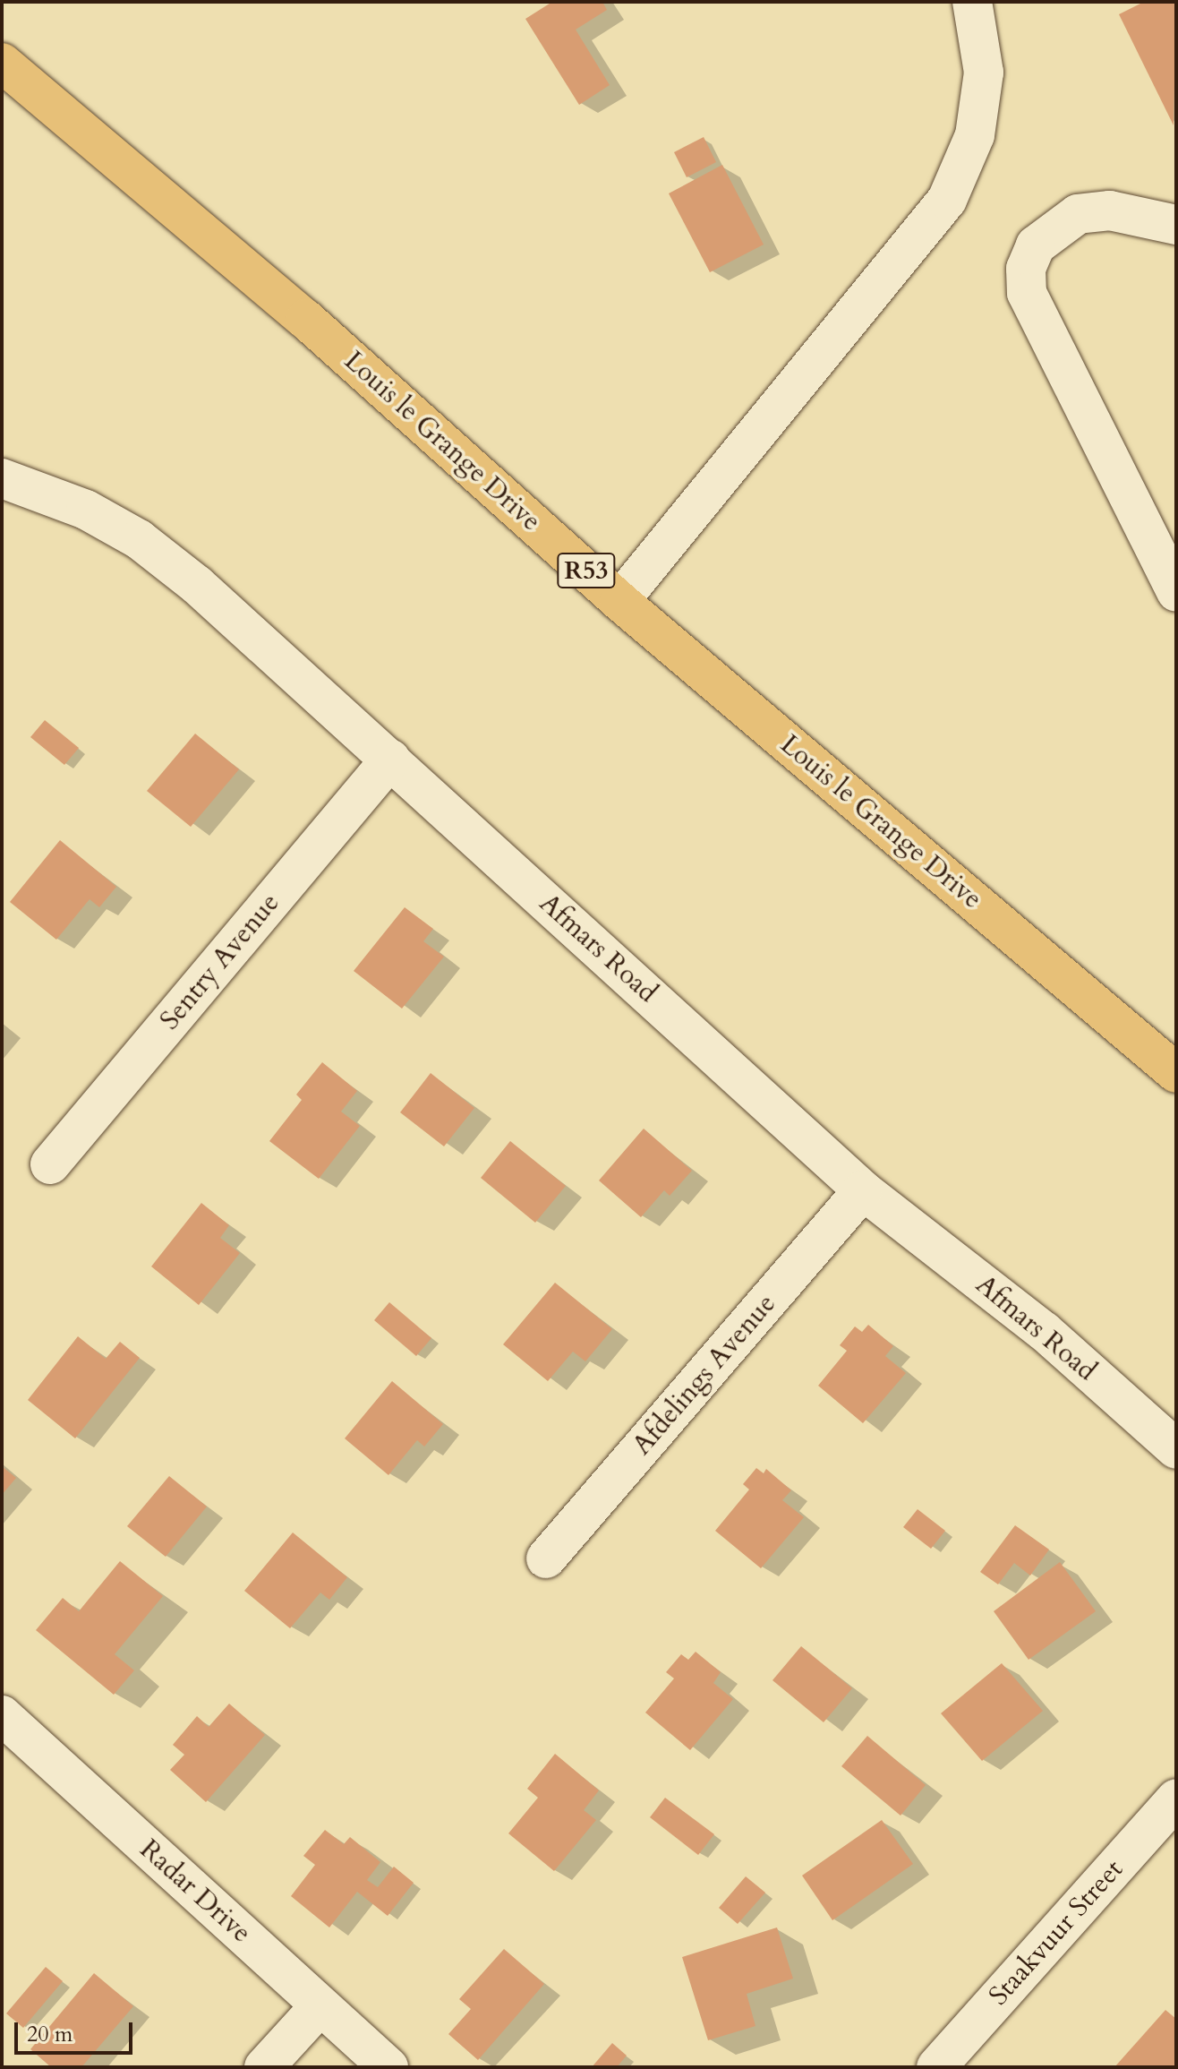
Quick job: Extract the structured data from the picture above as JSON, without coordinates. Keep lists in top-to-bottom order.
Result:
{
  "streets": {
    "main road": ["Louis le Grange Drive", "R53"],
    "street": [
      "Afmars Road",
      "Sentry Avenue",
      "Afdelings Avenue",
      "Radar Drive",
      "Staakvuur Street"
    ]
  },
  "crossings": [
    ["Afmars Road", "Sentry Avenue"],
    ["Afmars Road", "Afdelings Avenue"]
  ],
  "scale_bar": "20 m"
}
